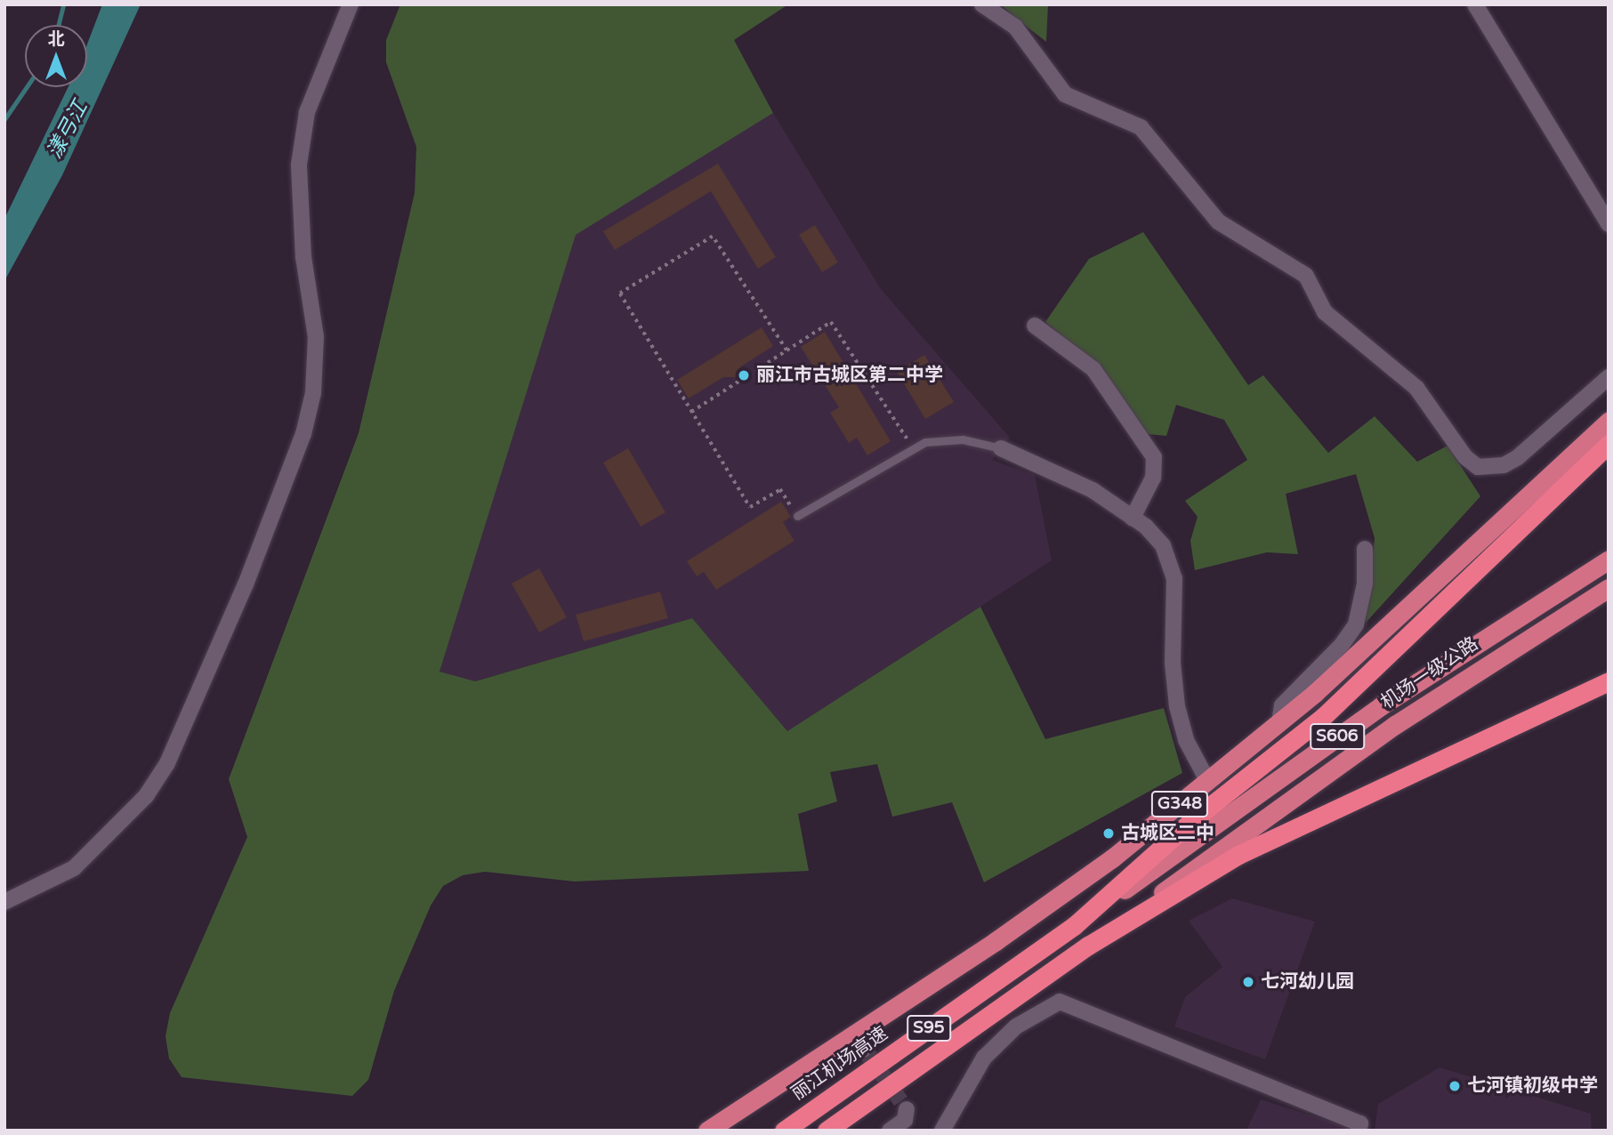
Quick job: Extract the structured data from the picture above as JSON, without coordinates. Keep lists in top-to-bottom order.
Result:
{
  "streets": {
    "highway": [
      "机场一级公路",
      "S606",
      "G348",
      "S95",
      "丽江机场高速"
    ]
  },
  "crossings": [
    ["机场一级公路", "S95"],
    ["机场一级公路", "丽江机场高速"]
  ],
  "water": ["漾弓江"],
  "places": [
    "丽江市古城区第二中学",
    "古城区二中",
    "七河幼儿园",
    "七河镇初级中学"
  ],
  "north": "top"
}
